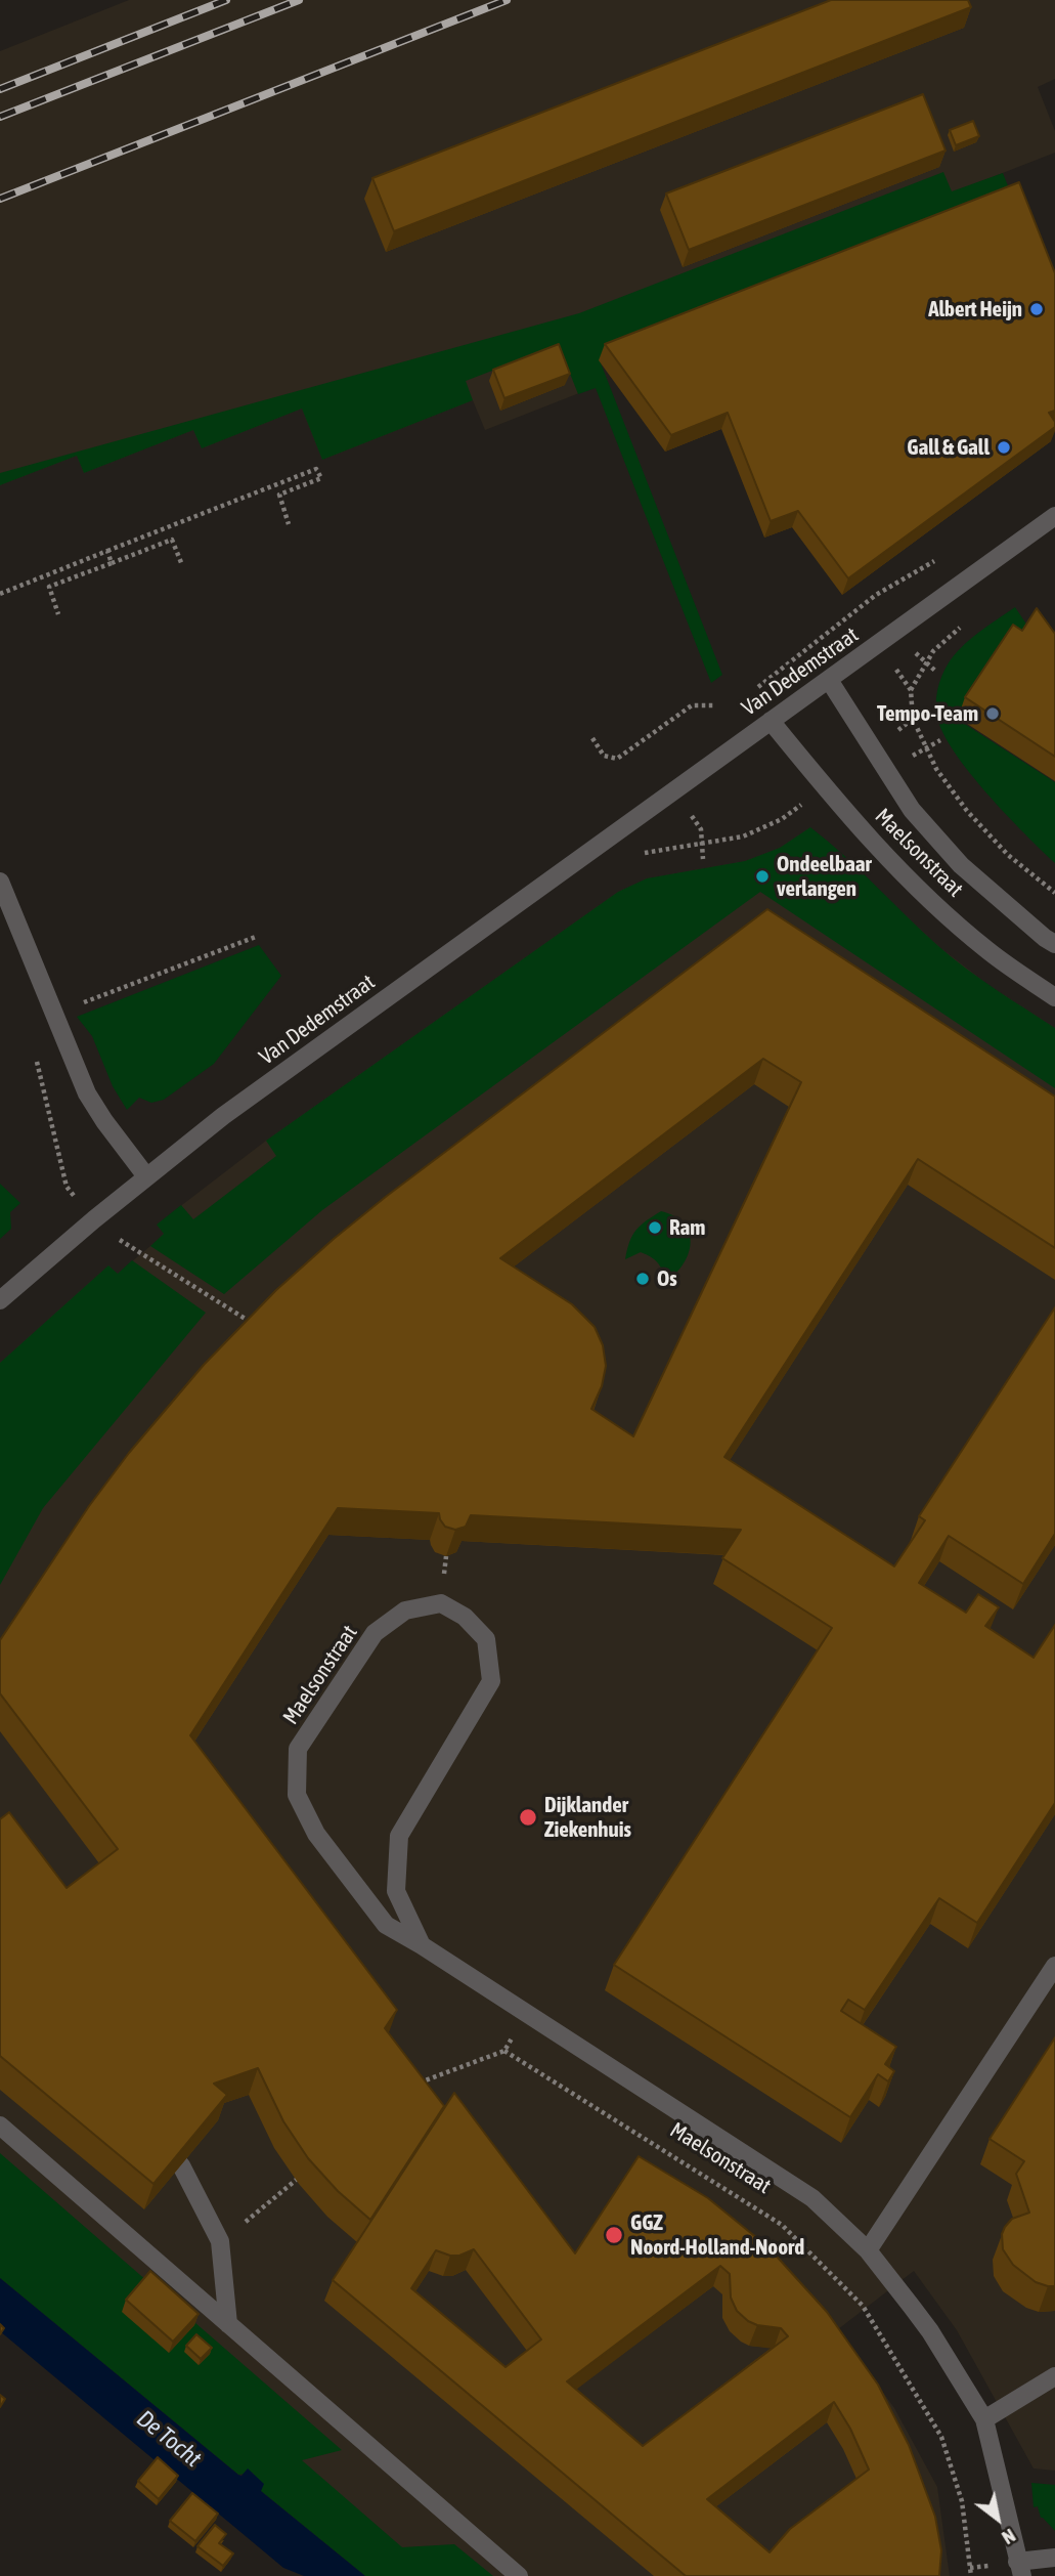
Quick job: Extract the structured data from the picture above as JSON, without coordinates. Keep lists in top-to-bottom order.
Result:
{
  "streets": {
    "street": ["Van Dedemstraat", "Maelsonstraat"]
  },
  "crossings": [
    ["Van Dedemstraat", "Maelsonstraat"]
  ],
  "water": ["De Tocht"],
  "places": [
    "Albert Heijn",
    "Gall & Gall",
    "Tempo-Team",
    "Ondeelbaar verlangen",
    "Ram",
    "Os",
    "Dijklander Ziekenhuis",
    "GGZ Noord-Holland-Noord"
  ],
  "north": "bottom right"
}
